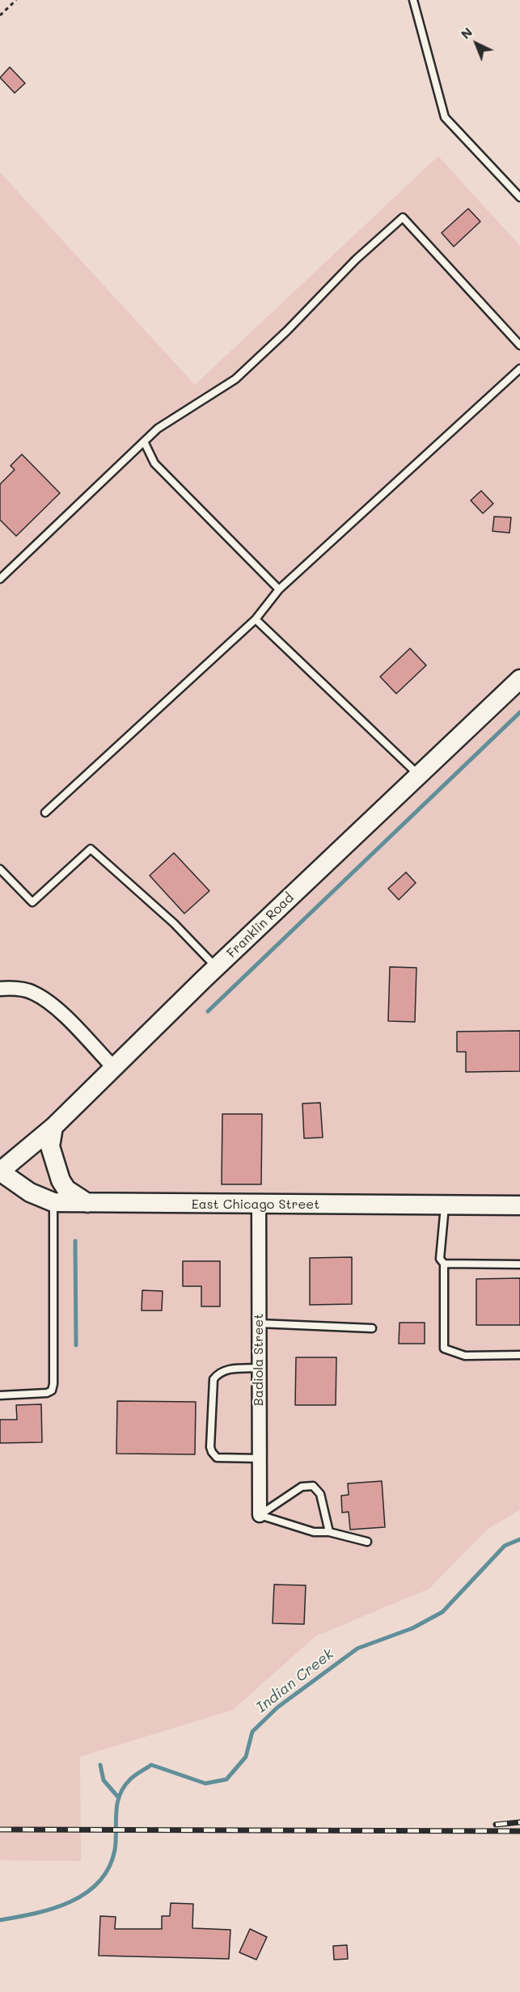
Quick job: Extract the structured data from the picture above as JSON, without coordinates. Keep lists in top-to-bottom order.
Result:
{
  "streets": {
    "street": ["Franklin Road", "East Chicago Street", "Badiola Street"]
  },
  "crossings": [
    ["Franklin Road", "East Chicago Street"],
    ["East Chicago Street", "Badiola Street"]
  ],
  "water": ["Indian Creek"],
  "north": "top left"
}
